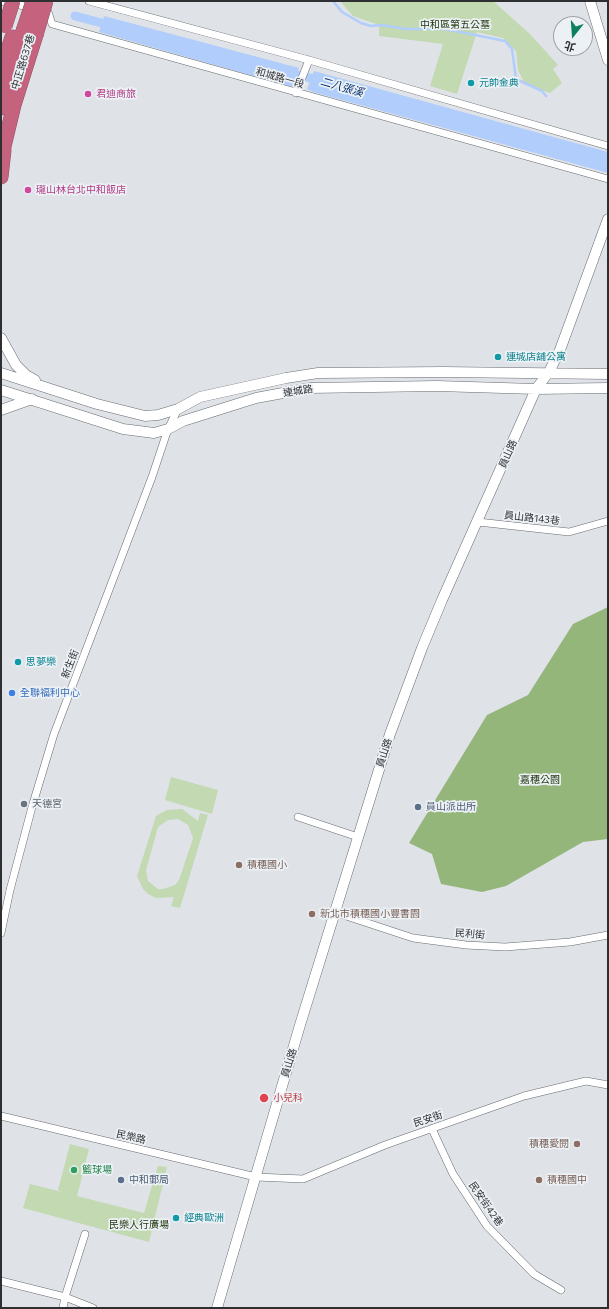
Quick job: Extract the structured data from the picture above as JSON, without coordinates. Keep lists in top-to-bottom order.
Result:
{
  "streets": {
    "main road": ["連城路", "員山路"],
    "street": [
      "中正路637巷",
      "和城路一段",
      "員山路143巷",
      "新生街",
      "民利街",
      "民安街",
      "民樂路",
      "民安街42巷"
    ]
  },
  "crossings": [
    ["中正路637巷", "和城路一段"],
    ["連城路", "員山路"],
    ["連城路", "新生街"],
    ["員山路", "員山路143巷"],
    ["員山路", "民利街"],
    ["員山路", "民安街"],
    ["員山路", "民樂路"],
    ["民安街", "民樂路"],
    ["民安街", "民安街42巷"]
  ],
  "water": ["二八張溪"],
  "parks": ["中和區第五公墓", "嘉穗公園", "民樂人行廣場"],
  "places": [
    "元帥金典",
    "君迪商旅",
    "瓏山林台北中和飯店",
    "連城店舖公寓",
    "思夢樂",
    "全聯福利中心",
    "天德宮",
    "員山派出所",
    "積穗國小",
    "新北市積穗國小豐書園",
    "小兒科",
    "積穗愛閱",
    "籃球場",
    "中和郵局",
    "積穗國中",
    "經典歐洲"
  ],
  "north": "bottom"
}
